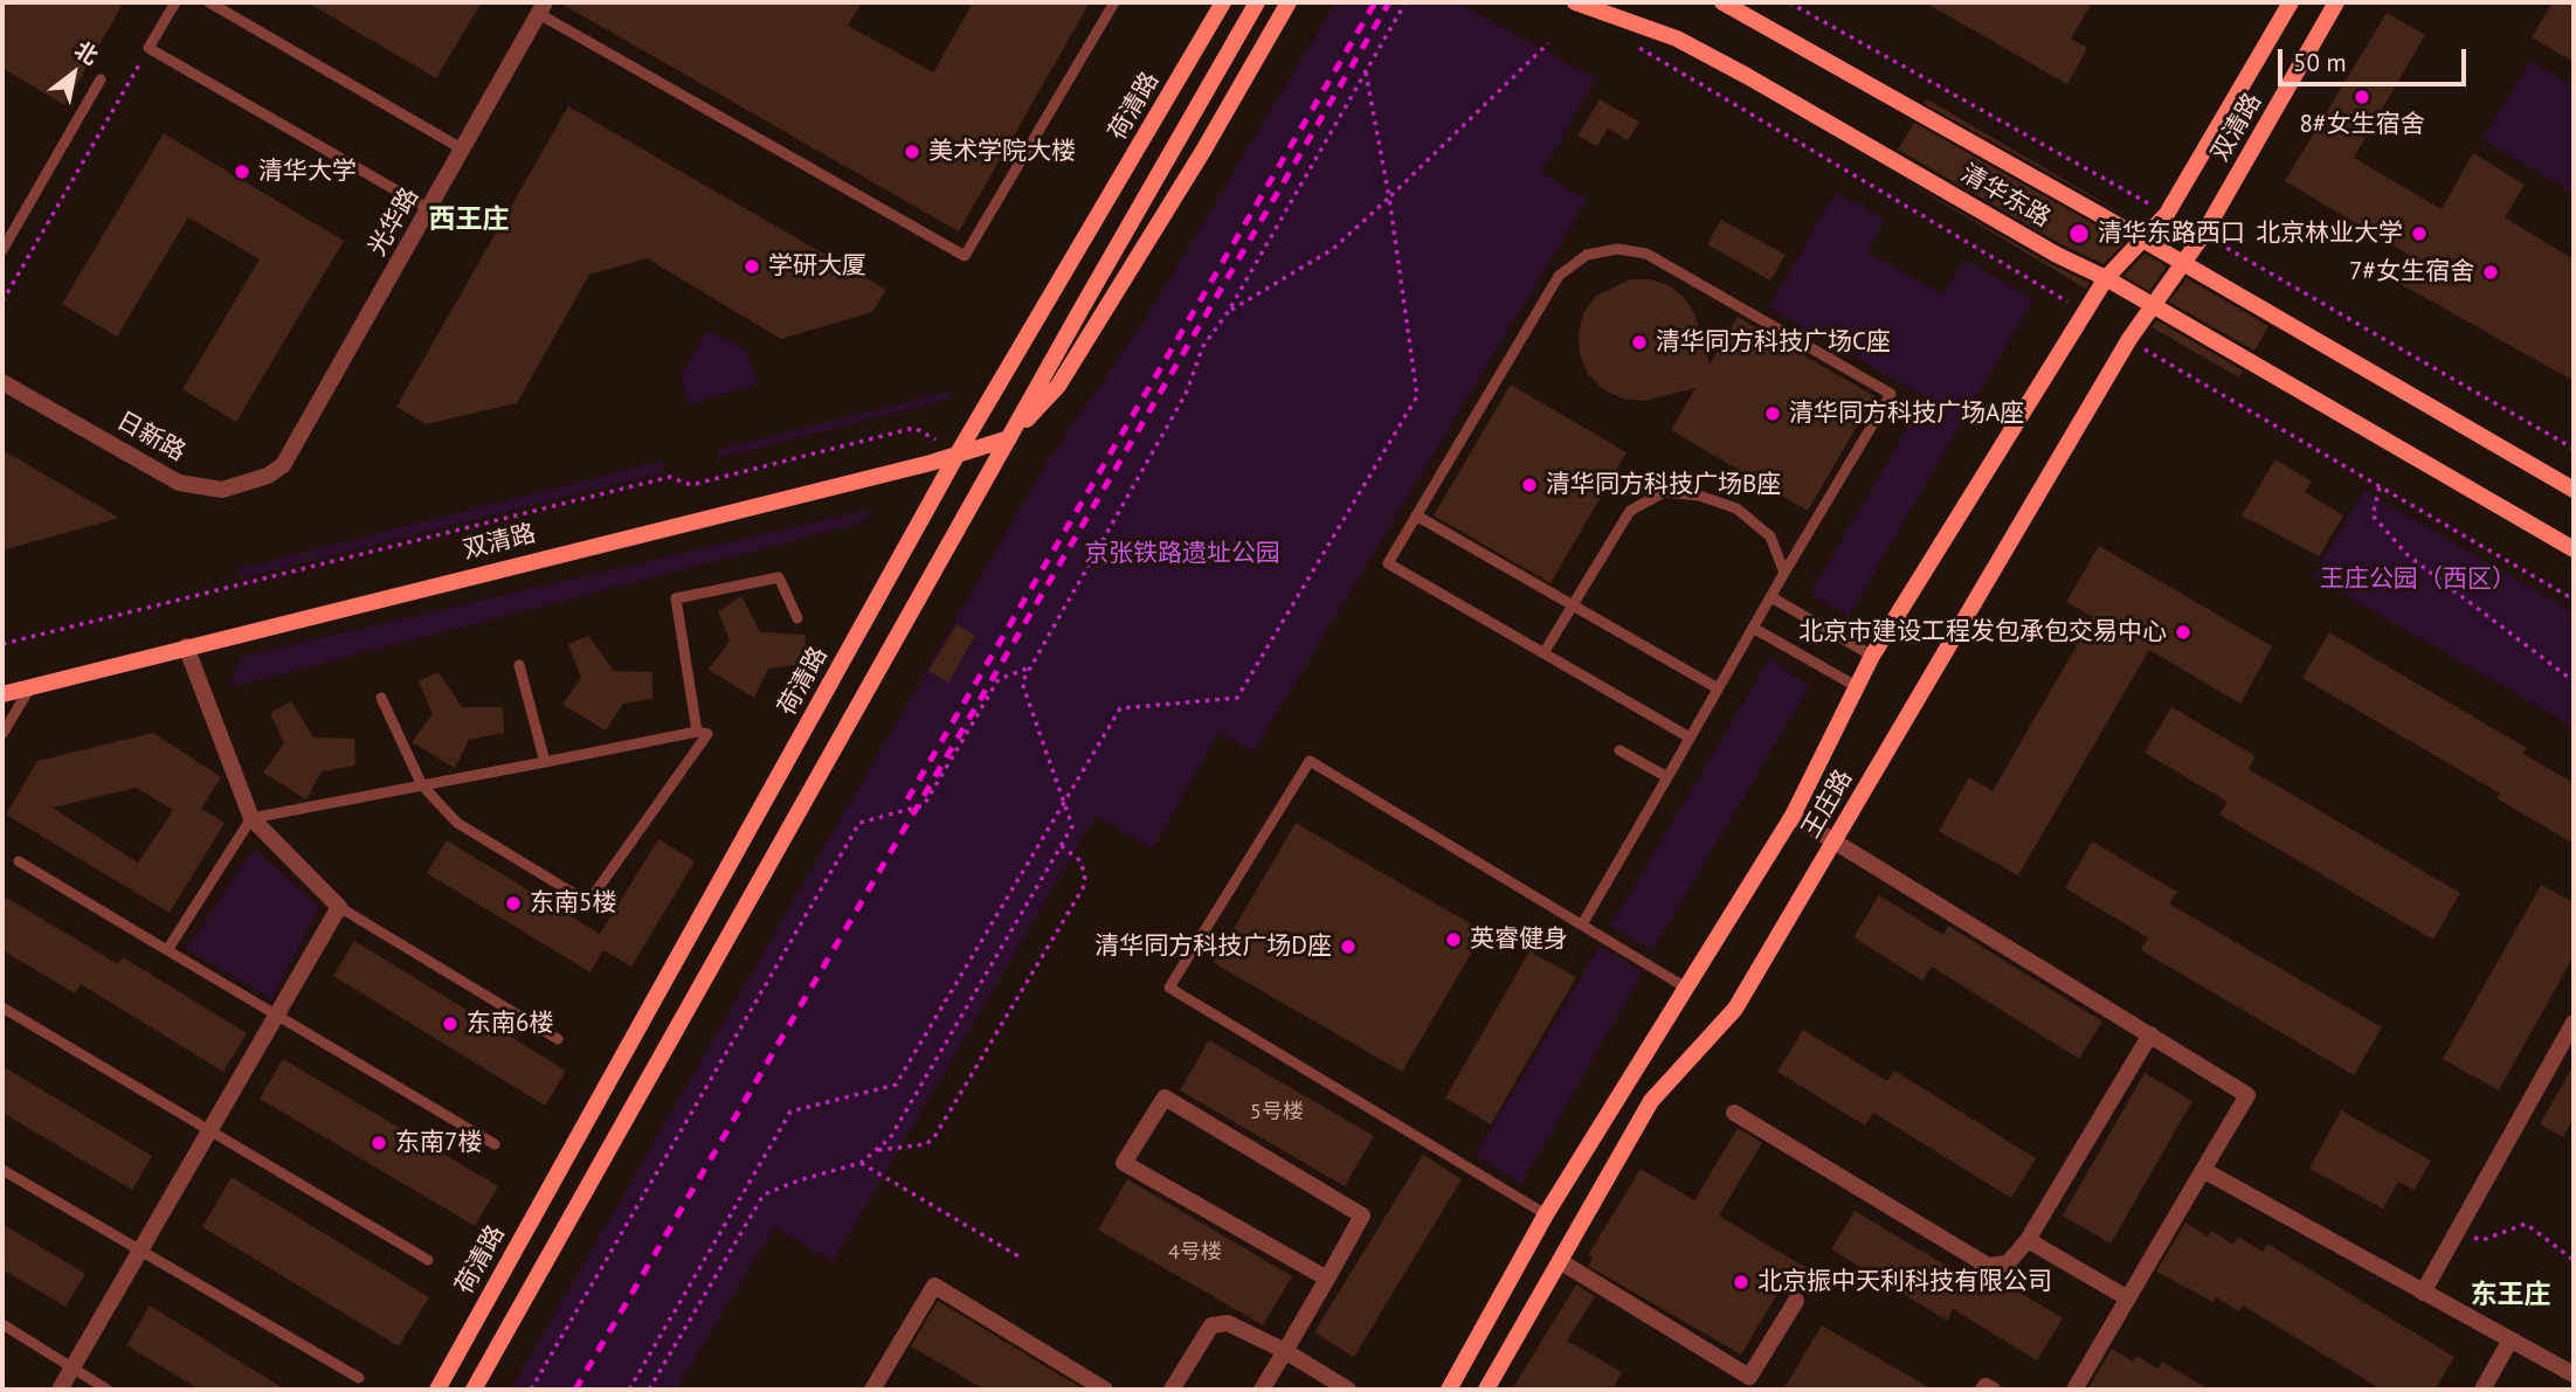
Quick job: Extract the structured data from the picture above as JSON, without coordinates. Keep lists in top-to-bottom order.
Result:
{
  "streets": {
    "main road": [
      "荷清路",
      "双清路",
      "清华东路",
      "王庄路"
    ],
    "street": ["光华路", "日新路"]
  },
  "crossings": [
    ["荷清路", "双清路"],
    ["双清路", "清华东路"],
    ["双清路", "王庄路"],
    ["清华东路", "王庄路"],
    ["光华路", "日新路"]
  ],
  "districts": ["西王庄", "东王庄"],
  "parks": ["京张铁路遗址公园", "王庄公园（西区）"],
  "places": [
    "8#女生宿舍",
    "美术学院大楼",
    "清华大学",
    "清华东路西口",
    "北京林业大学",
    "学研大厦",
    "7#女生宿舍",
    "清华同方科技广场C座",
    "清华同方科技广场A座",
    "清华同方科技广场B座",
    "北京市建设工程发包承包交易中心",
    "东南5楼",
    "英睿健身",
    "清华同方科技广场D座",
    "东南6楼",
    "东南7楼",
    "北京振中天利科技有限公司"
  ],
  "house_numbers": ["5号楼", "4号楼"],
  "scale_bar": "50 m",
  "north": "top right"
}
